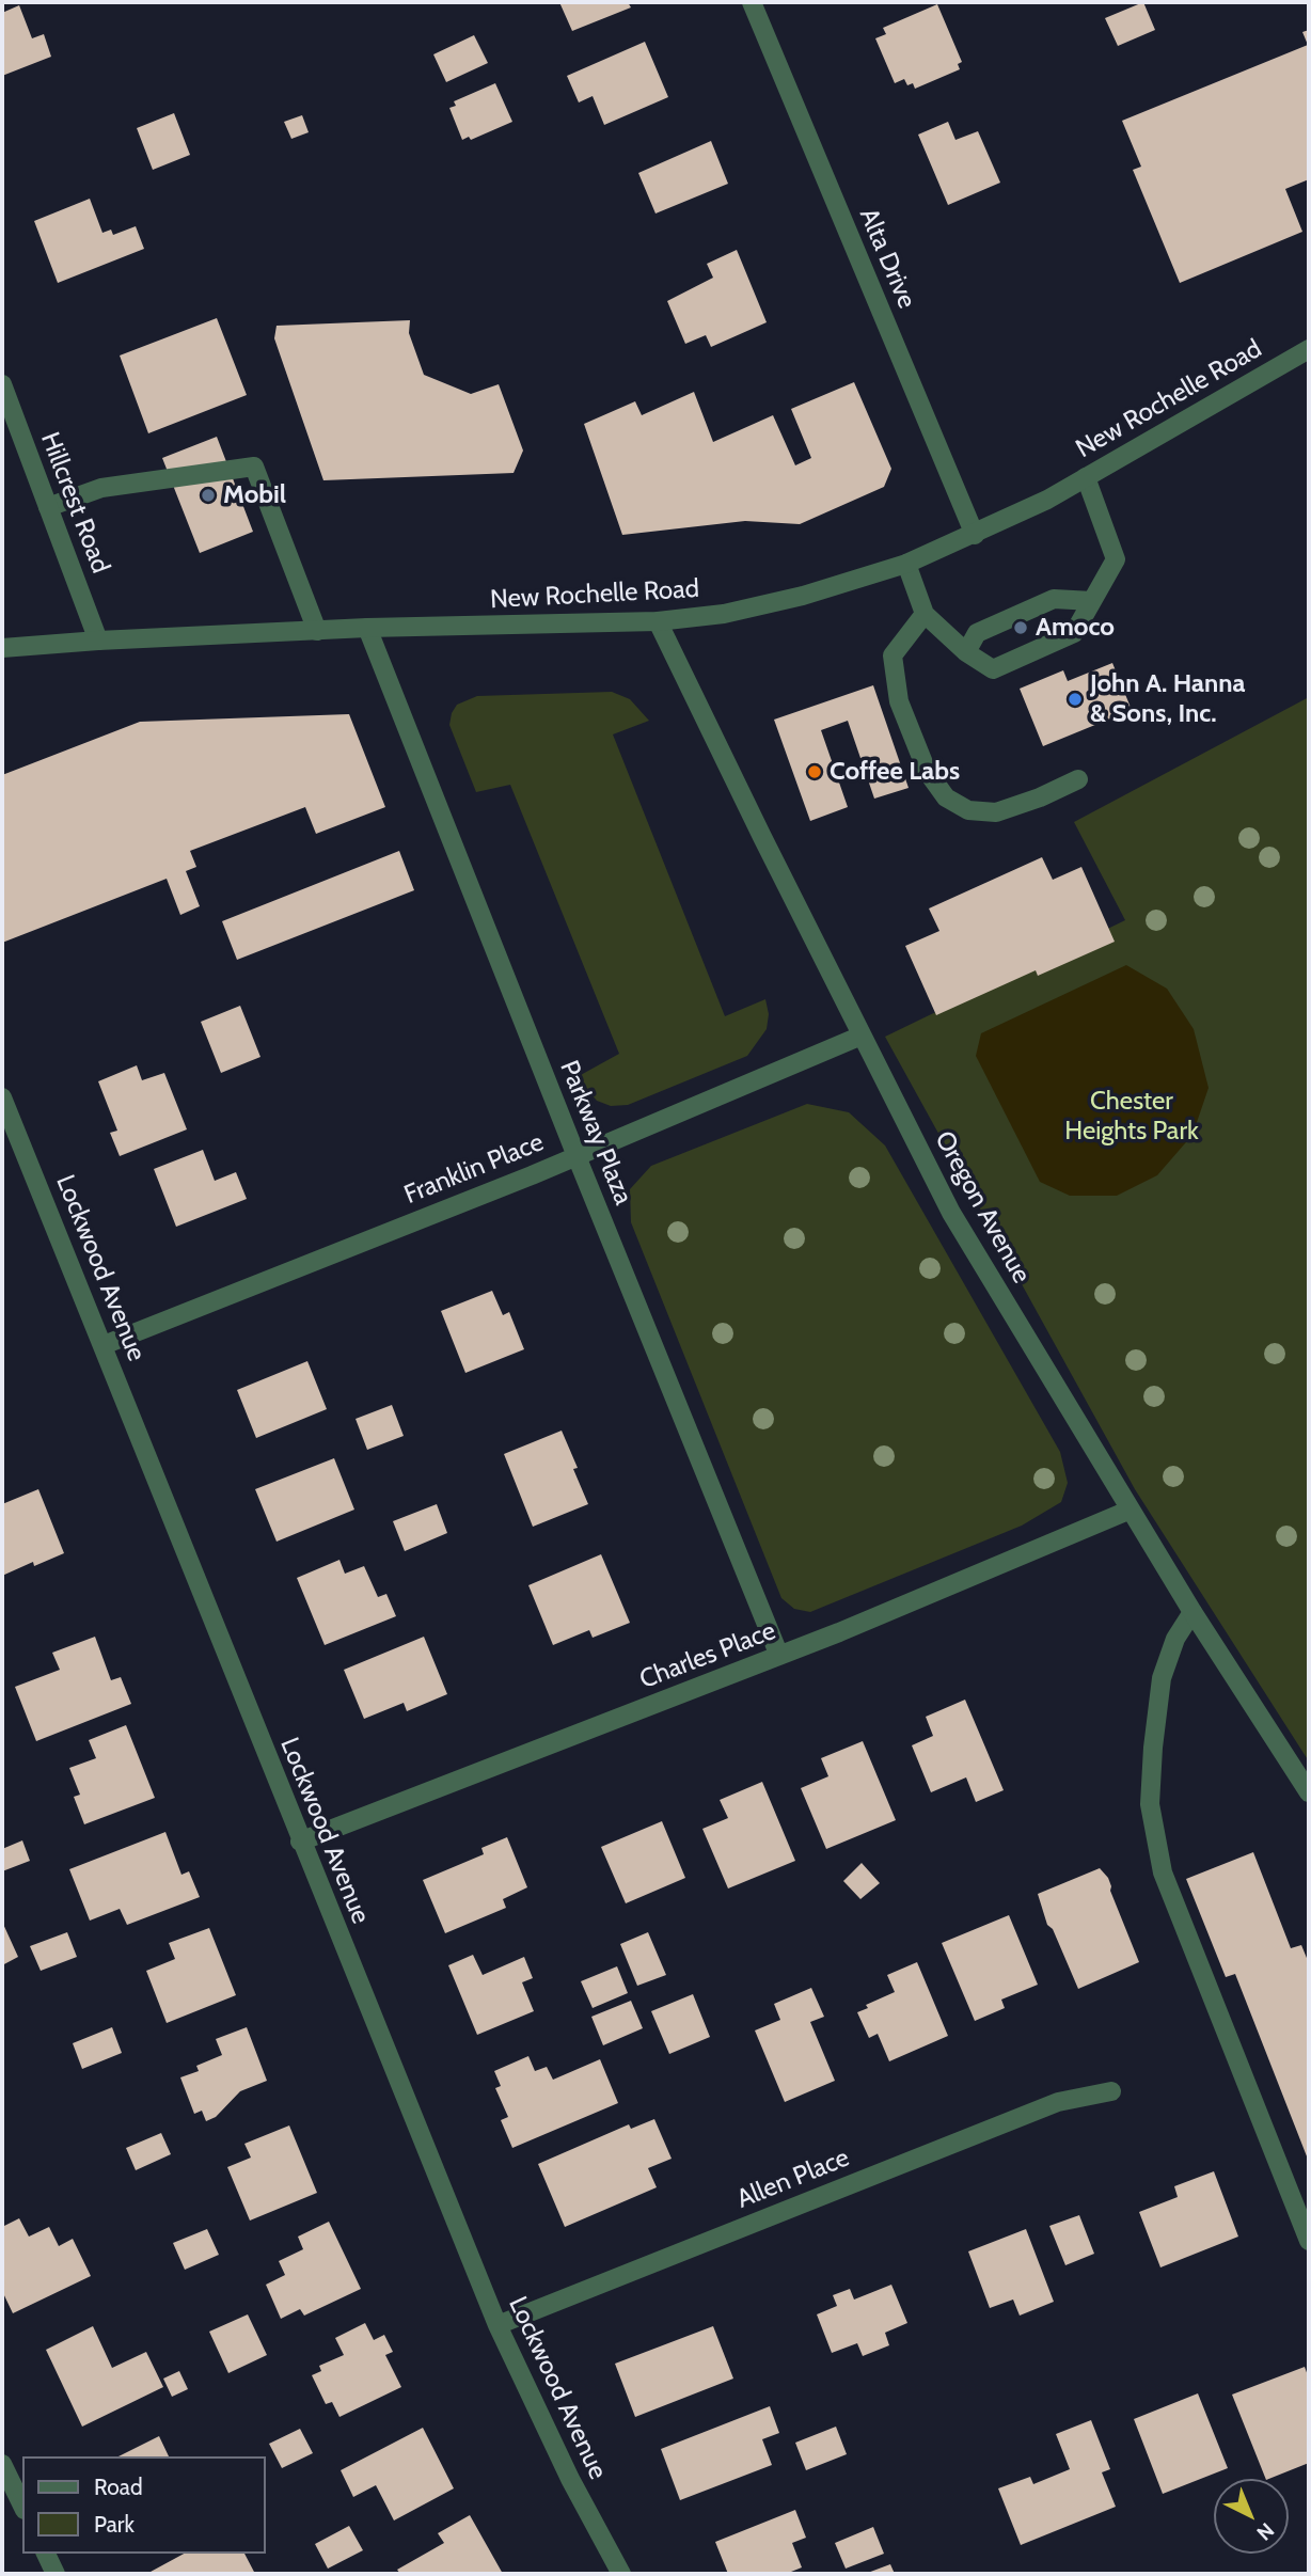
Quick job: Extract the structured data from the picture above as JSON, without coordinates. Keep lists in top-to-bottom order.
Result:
{
  "streets": {
    "street": [
      "Alta Drive",
      "New Rochelle Road",
      "Hillcrest Road",
      "Parkway Plaza",
      "Franklin Place",
      "Oregon Avenue",
      "Lockwood Avenue",
      "Charles Place",
      "Allen Place"
    ]
  },
  "crossings": [
    ["Alta Drive", "New Rochelle Road"],
    ["New Rochelle Road", "Hillcrest Road"],
    ["New Rochelle Road", "Parkway Plaza"],
    ["New Rochelle Road", "Oregon Avenue"],
    ["Parkway Plaza", "Franklin Place"],
    ["Parkway Plaza", "Charles Place"],
    ["Franklin Place", "Oregon Avenue"],
    ["Franklin Place", "Lockwood Avenue"],
    ["Oregon Avenue", "Charles Place"],
    ["Lockwood Avenue", "Charles Place"],
    ["Lockwood Avenue", "Allen Place"]
  ],
  "parks": ["Chester Heights Park"],
  "places": [
    "Mobil",
    "Amoco",
    "John A. Hanna & Sons, Inc.",
    "Coffee Labs"
  ],
  "legend": ["Road", "Park"],
  "north": "bottom right"
}
